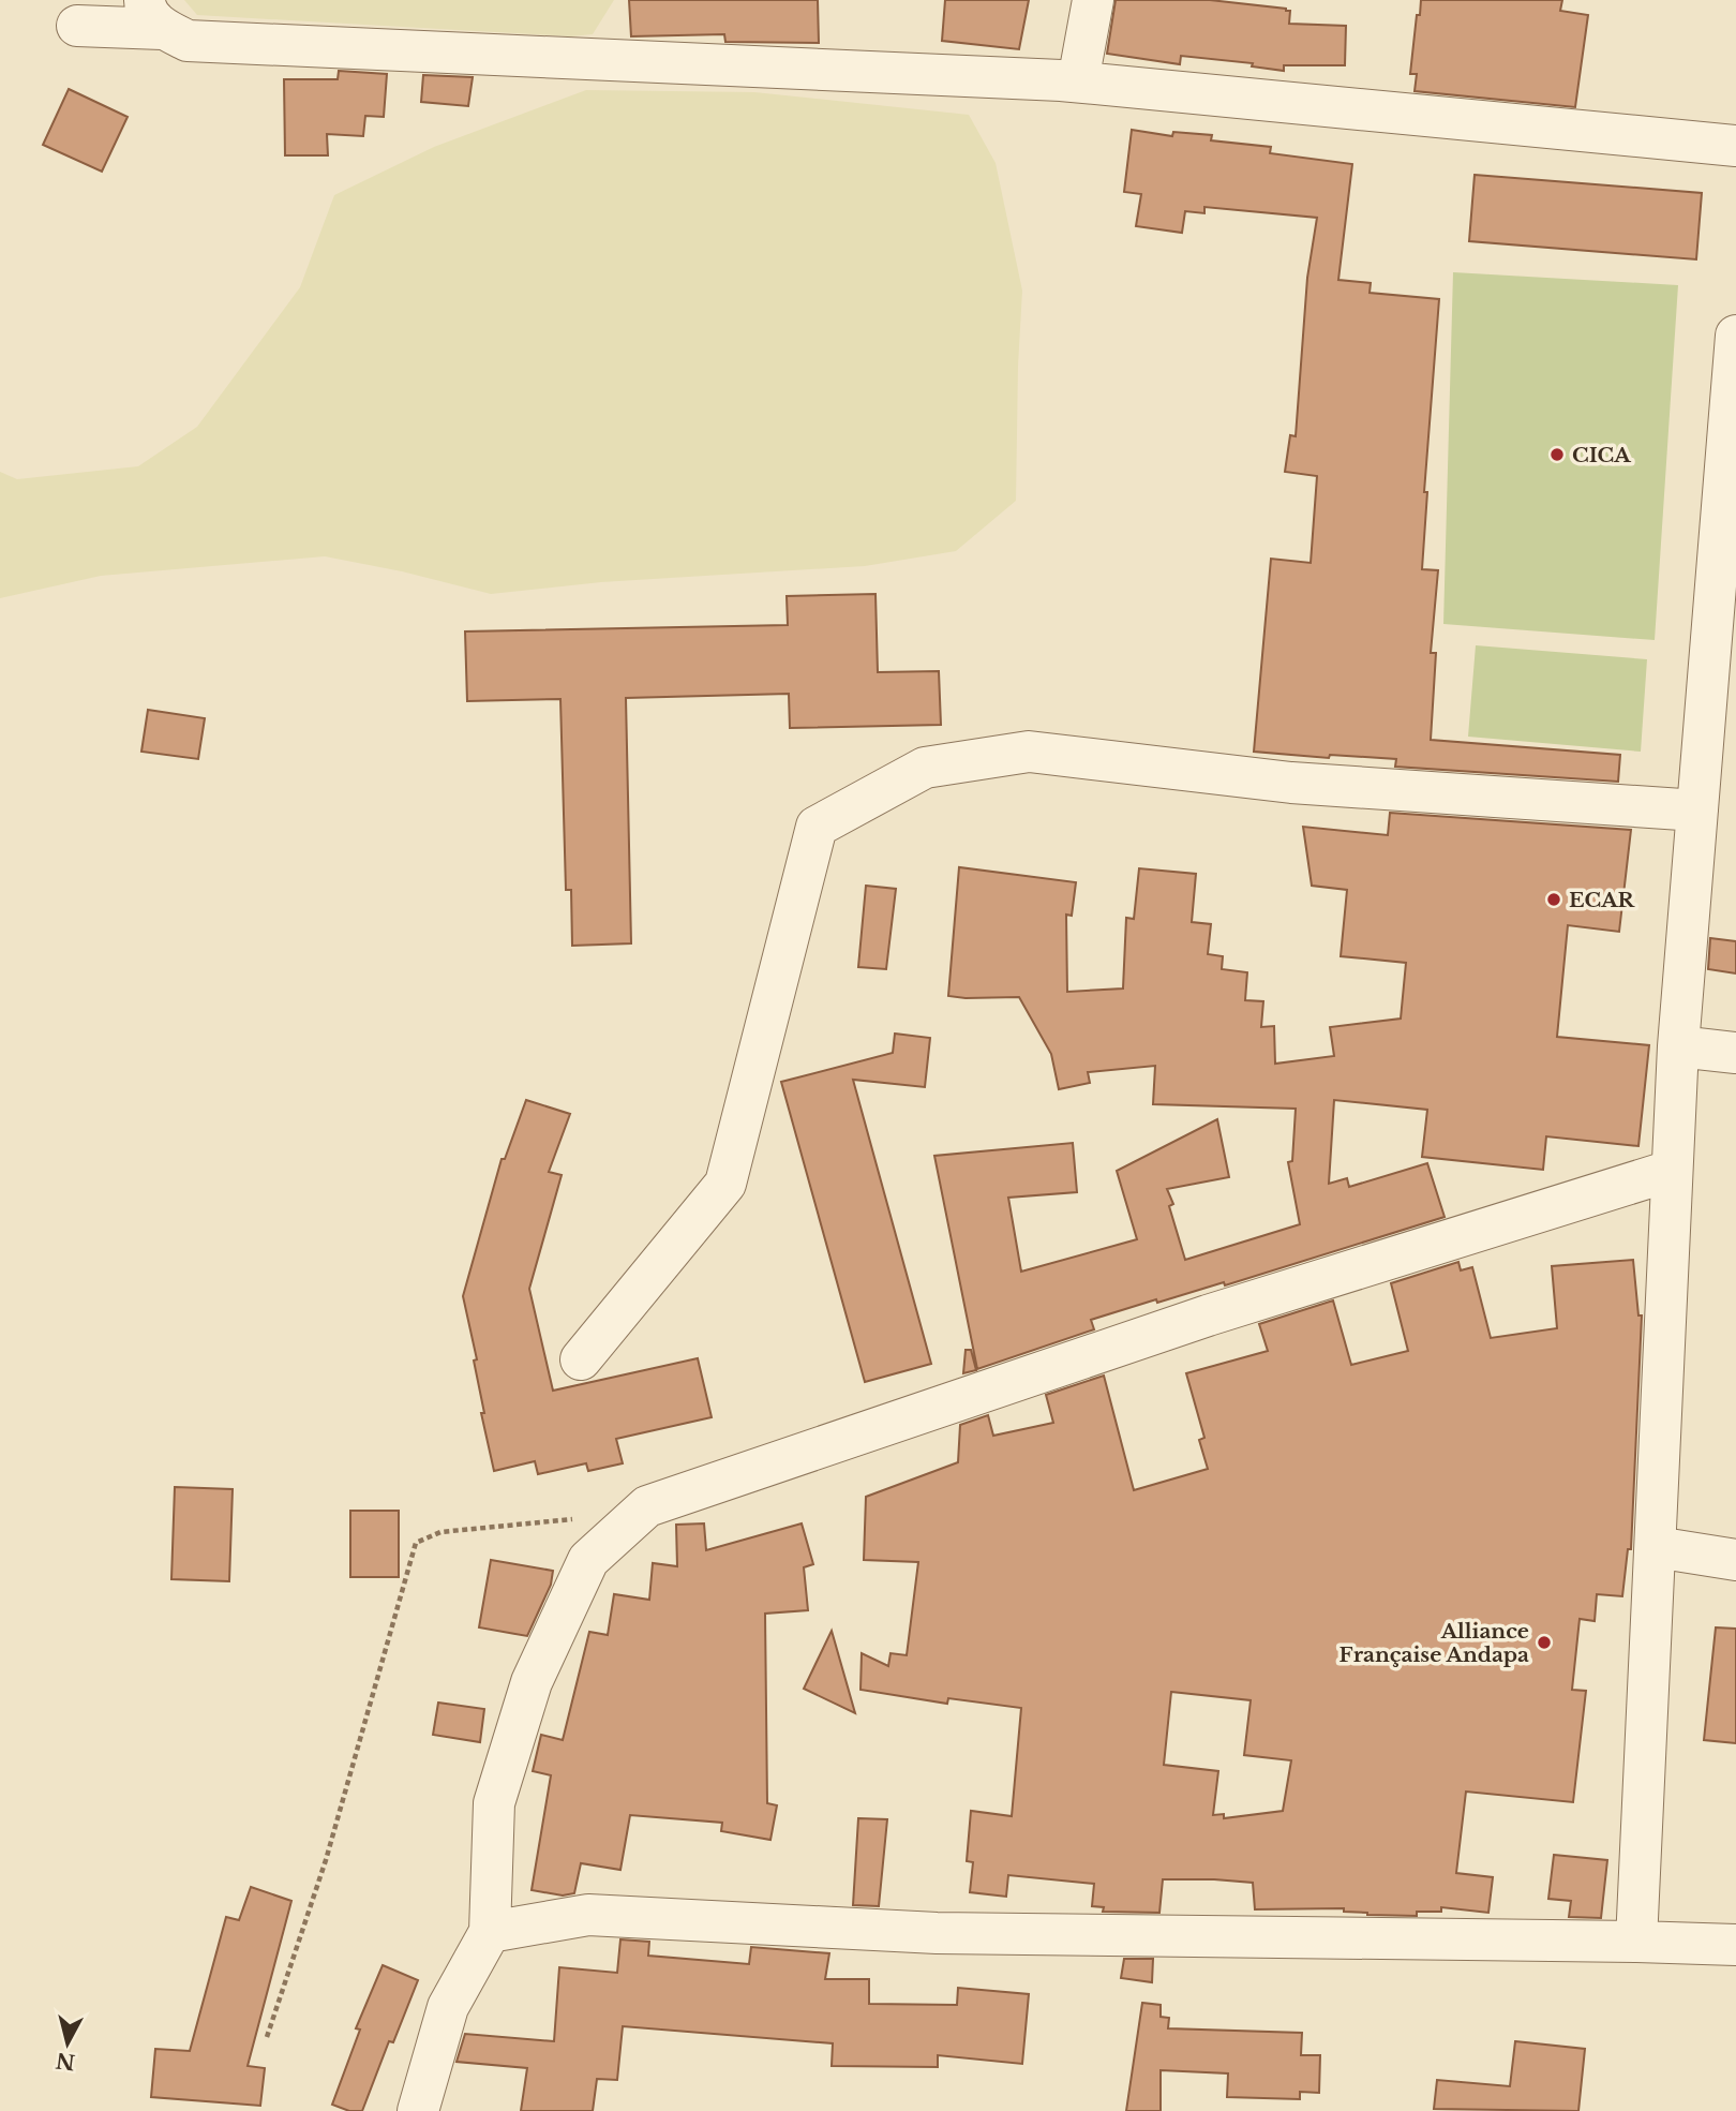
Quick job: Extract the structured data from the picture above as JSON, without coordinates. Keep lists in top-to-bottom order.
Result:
{
  "places": ["CICA", "ECAR", "Alliance Française Andapa"],
  "north": "bottom"
}
